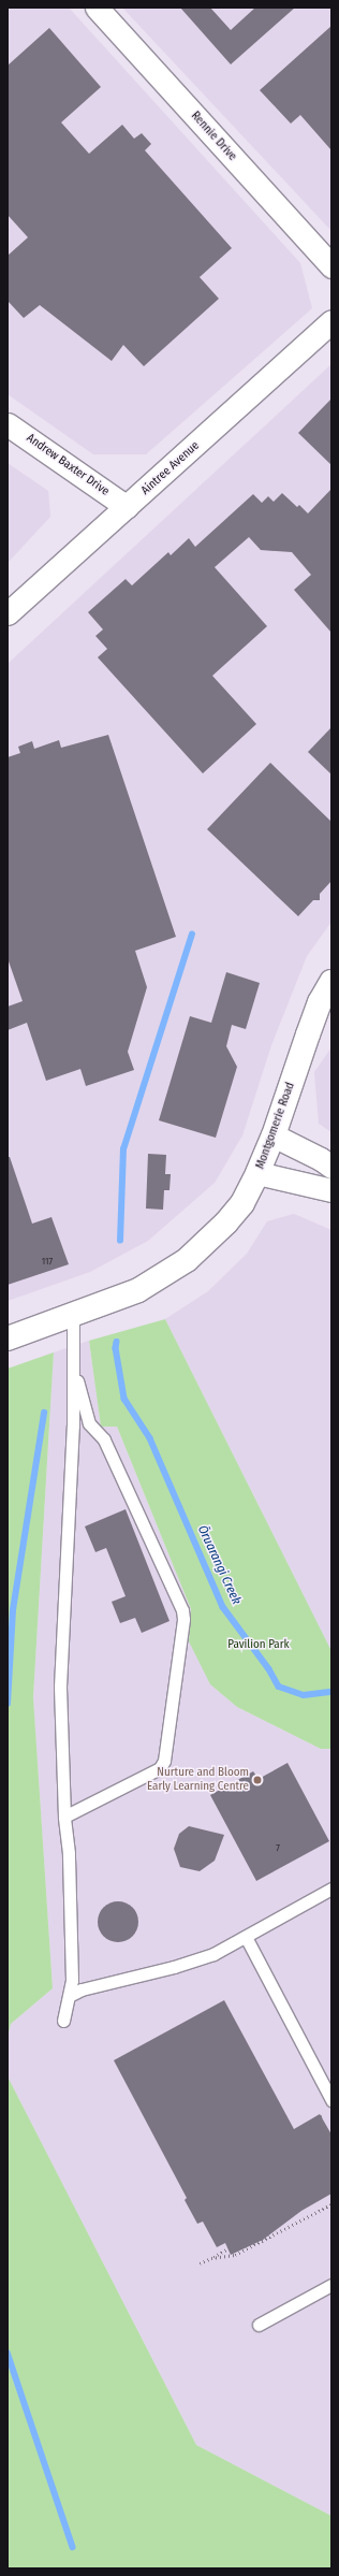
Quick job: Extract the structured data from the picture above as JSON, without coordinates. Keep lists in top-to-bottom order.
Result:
{
  "streets": {
    "street": [
      "Rennie Drive",
      "Andrew Baxter Drive",
      "Aintree Avenue",
      "Montgomerie Road"
    ]
  },
  "crossings": [
    ["Andrew Baxter Drive", "Aintree Avenue"]
  ],
  "water": ["Ōruarangi Creek"],
  "parks": ["Pavilion Park"],
  "places": ["Nurture and Bloom Early Learning Centre"],
  "house_numbers": ["117", "7"]
}
